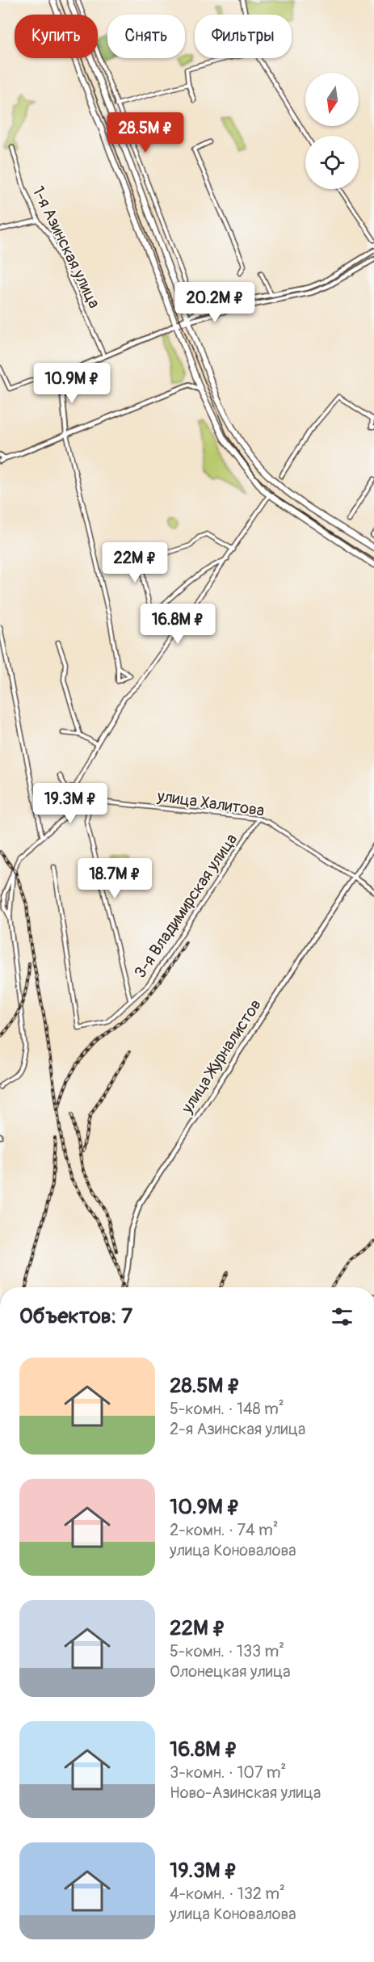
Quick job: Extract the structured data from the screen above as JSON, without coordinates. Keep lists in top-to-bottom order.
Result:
{
  "streets": {
    "street": [
      "1-я Азинская улица",
      "улица Халитова",
      "3-я Владимирская улица",
      "улица Журналистов"
    ]
  },
  "crossings": [
    ["улица Халитова", "3-я Владимирская улица"],
    ["улица Халитова", "улица Журналистов"]
  ],
  "north": "bottom",
  "page": {
    "chip": ["Купить", "Снять", "Фильтры"],
    "price": [
      "28.5M ₽",
      "20.2M ₽",
      "10.9M ₽",
      "22M ₽",
      "16.8M ₽",
      "19.3M ₽",
      "18.7M ₽"
    ],
    "heading": "Объектов: 7",
    "list": [
      {
        "name": "28.5M ₽",
        "note": "5-комн. · 148 m² · 2-я Азинская улица"
      },
      {
        "name": "10.9M ₽",
        "note": "2-комн. · 74 m² · улица Коновалова"
      },
      {
        "name": "22M ₽",
        "note": "5-комн. · 133 m² · Олонецкая улица"
      },
      {
        "name": "16.8M ₽",
        "note": "3-комн. · 107 m² · Ново-Азинская улица"
      },
      {
        "name": "19.3M ₽",
        "note": "4-комн. · 132 m² · улица Коновалова"
      }
    ]
  }
}
